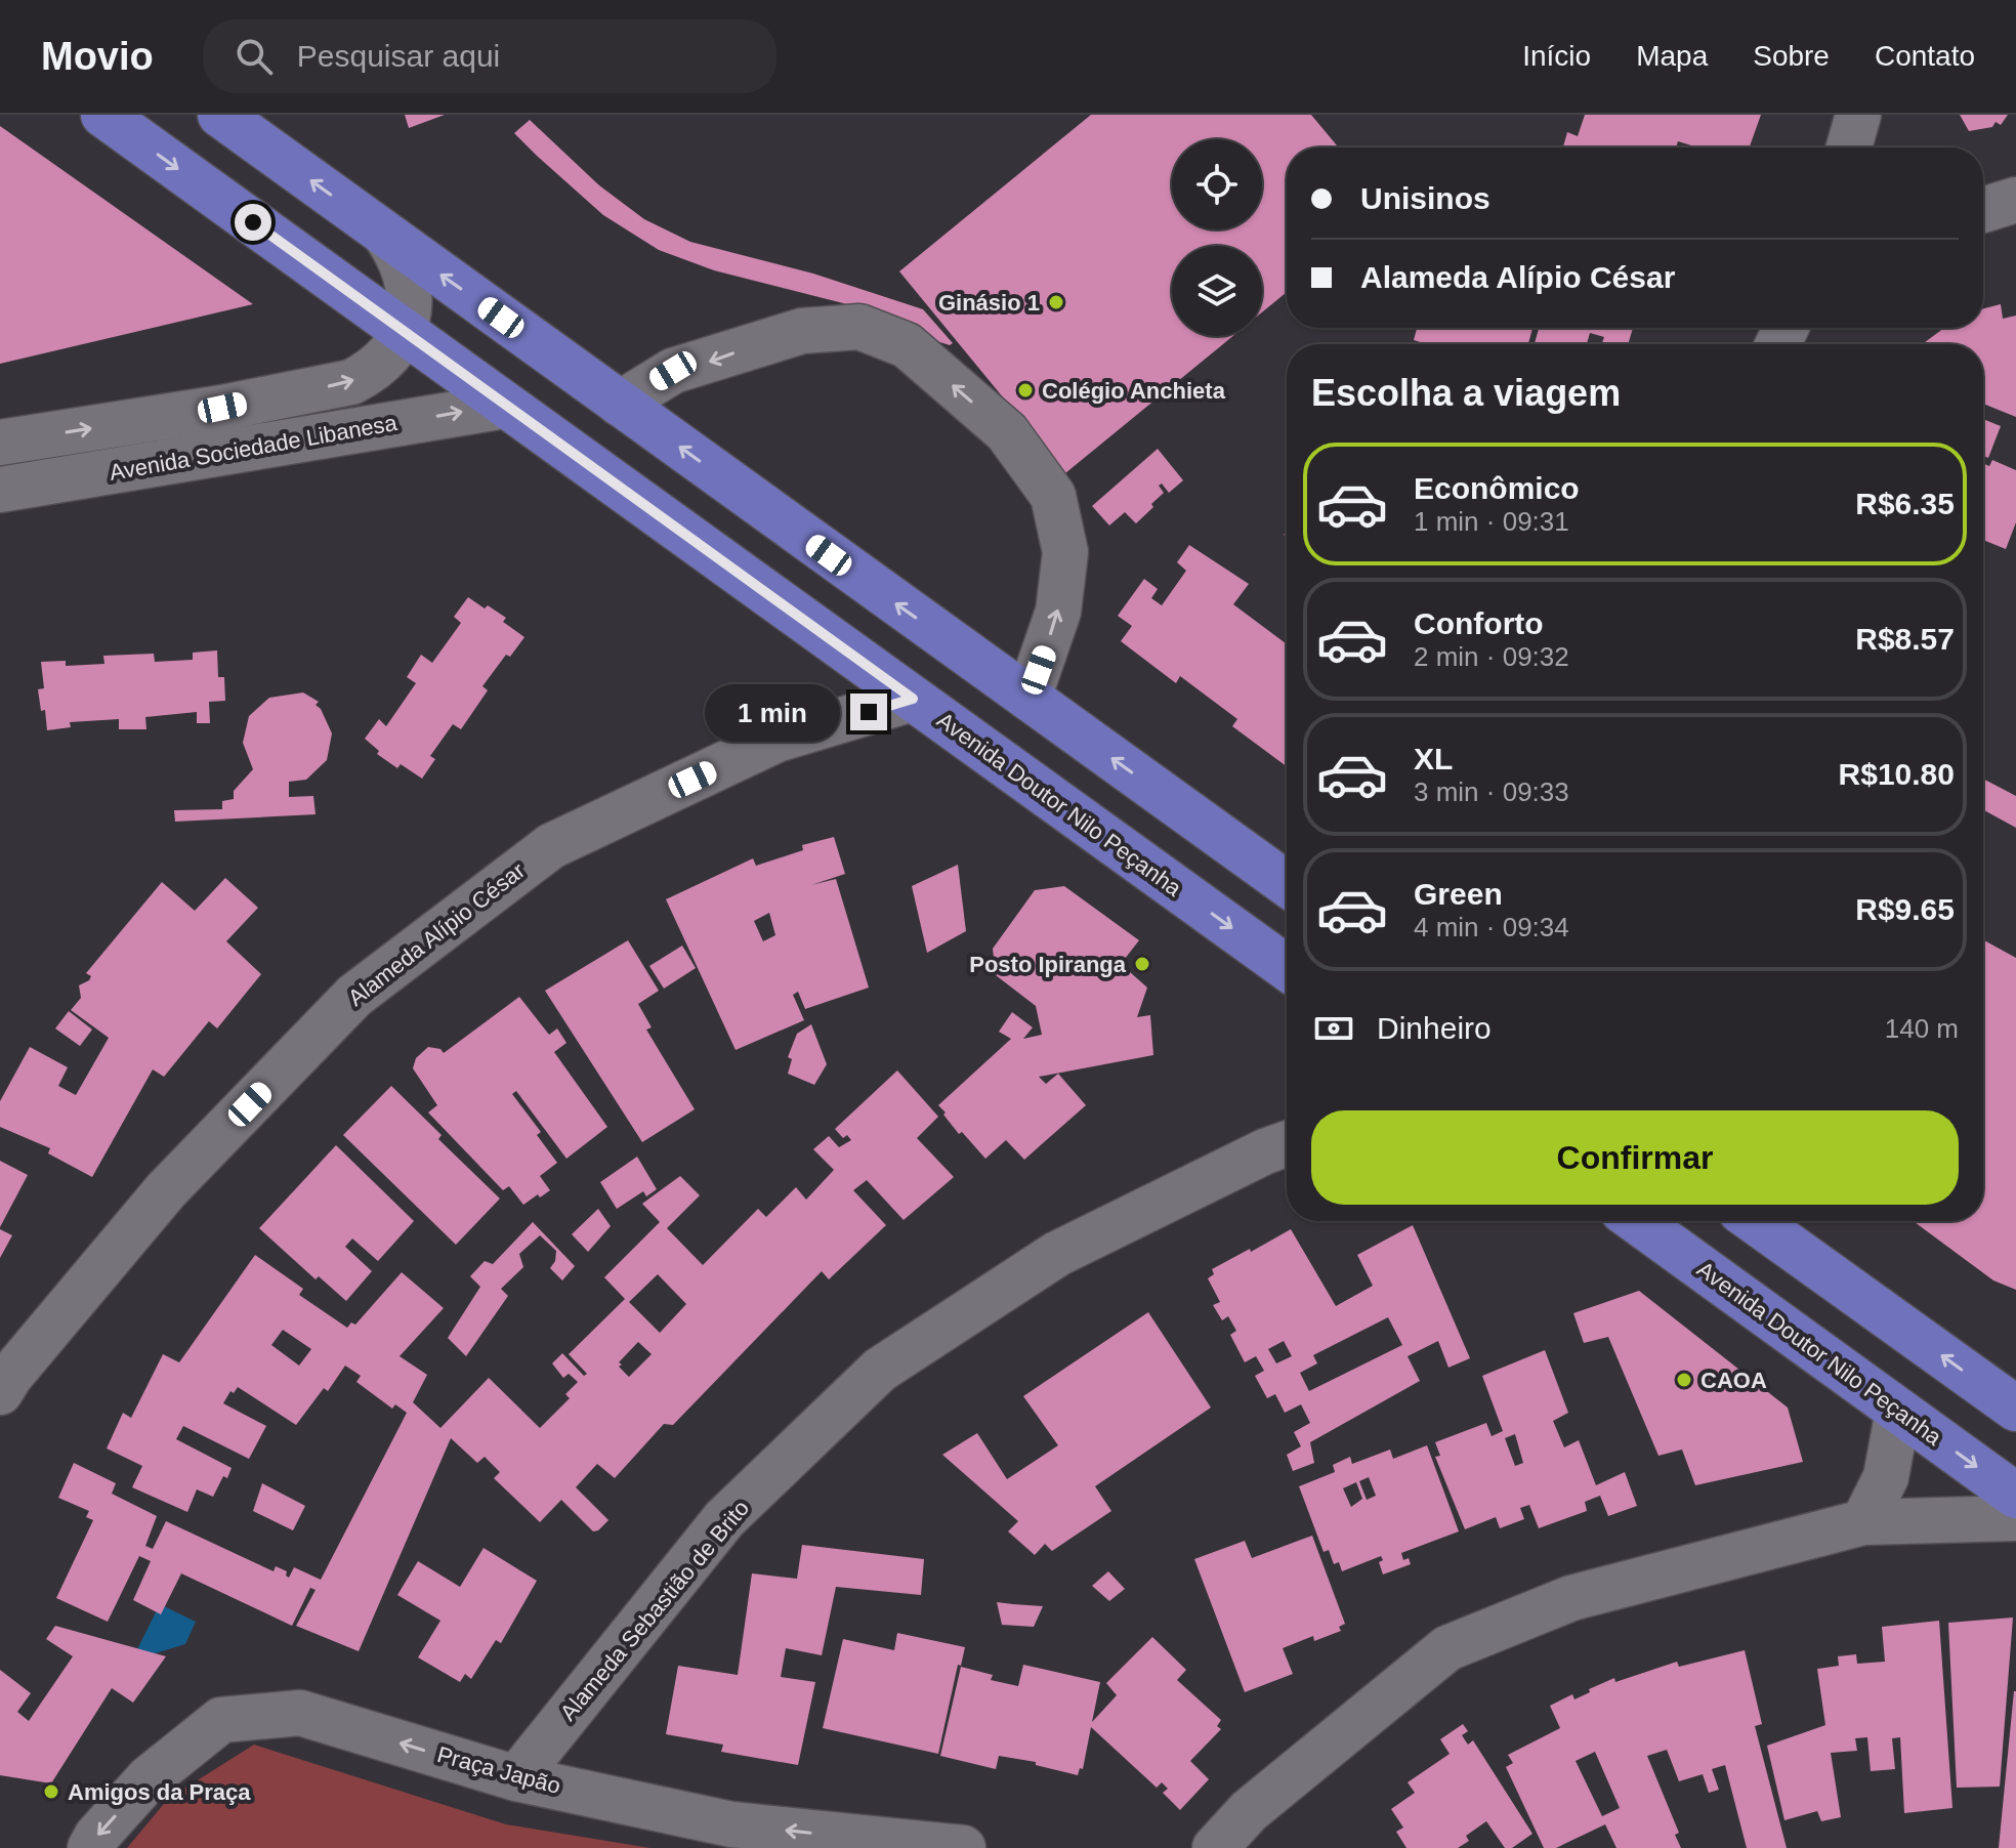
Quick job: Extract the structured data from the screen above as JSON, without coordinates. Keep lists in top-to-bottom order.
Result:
{
  "streets": {
    "main road": ["Avenida Doutor Nilo Peçanha"],
    "street": [
      "Avenida Sociedade Libanesa",
      "Alameda Alípio César",
      "Alameda Sebastião de Brito",
      "Praça Japão"
    ]
  },
  "crossings": [
    ["Avenida Sociedade Libanesa", "Avenida Doutor Nilo Peçanha"],
    ["Avenida Doutor Nilo Peçanha", "Alameda Alípio César"],
    ["Alameda Sebastião de Brito", "Praça Japão"]
  ],
  "one_way": ["Avenida Sociedade Libanesa", "Praça Japão"],
  "places": [
    "Ginásio 1",
    "Colégio Anchieta",
    "Posto Ipiranga",
    "CAOA",
    "Amigos da Praça"
  ],
  "page": {
    "header": "Movio",
    "search": "Pesquisar aqui",
    "nav": [
      "Início",
      "Mapa",
      "Sobre",
      "Contato"
    ],
    "banner": ["Unisinos", "Alameda Alípio César"],
    "heading": "Escolha a viagem",
    "list": [
      {
        "name": "Econômico",
        "note": "1 min · 09:31",
        "value": "R$6.35"
      },
      {
        "name": "Conforto",
        "note": "2 min · 09:32",
        "value": "R$8.57"
      },
      {
        "name": "XL",
        "note": "3 min · 09:33",
        "value": "R$10.80"
      },
      {
        "name": "Green",
        "note": "4 min · 09:34",
        "value": "R$9.65"
      }
    ],
    "bubble": "1 min",
    "pay": ["Dinheiro", "140 m"],
    "buttons": "Confirmar"
  }
}
